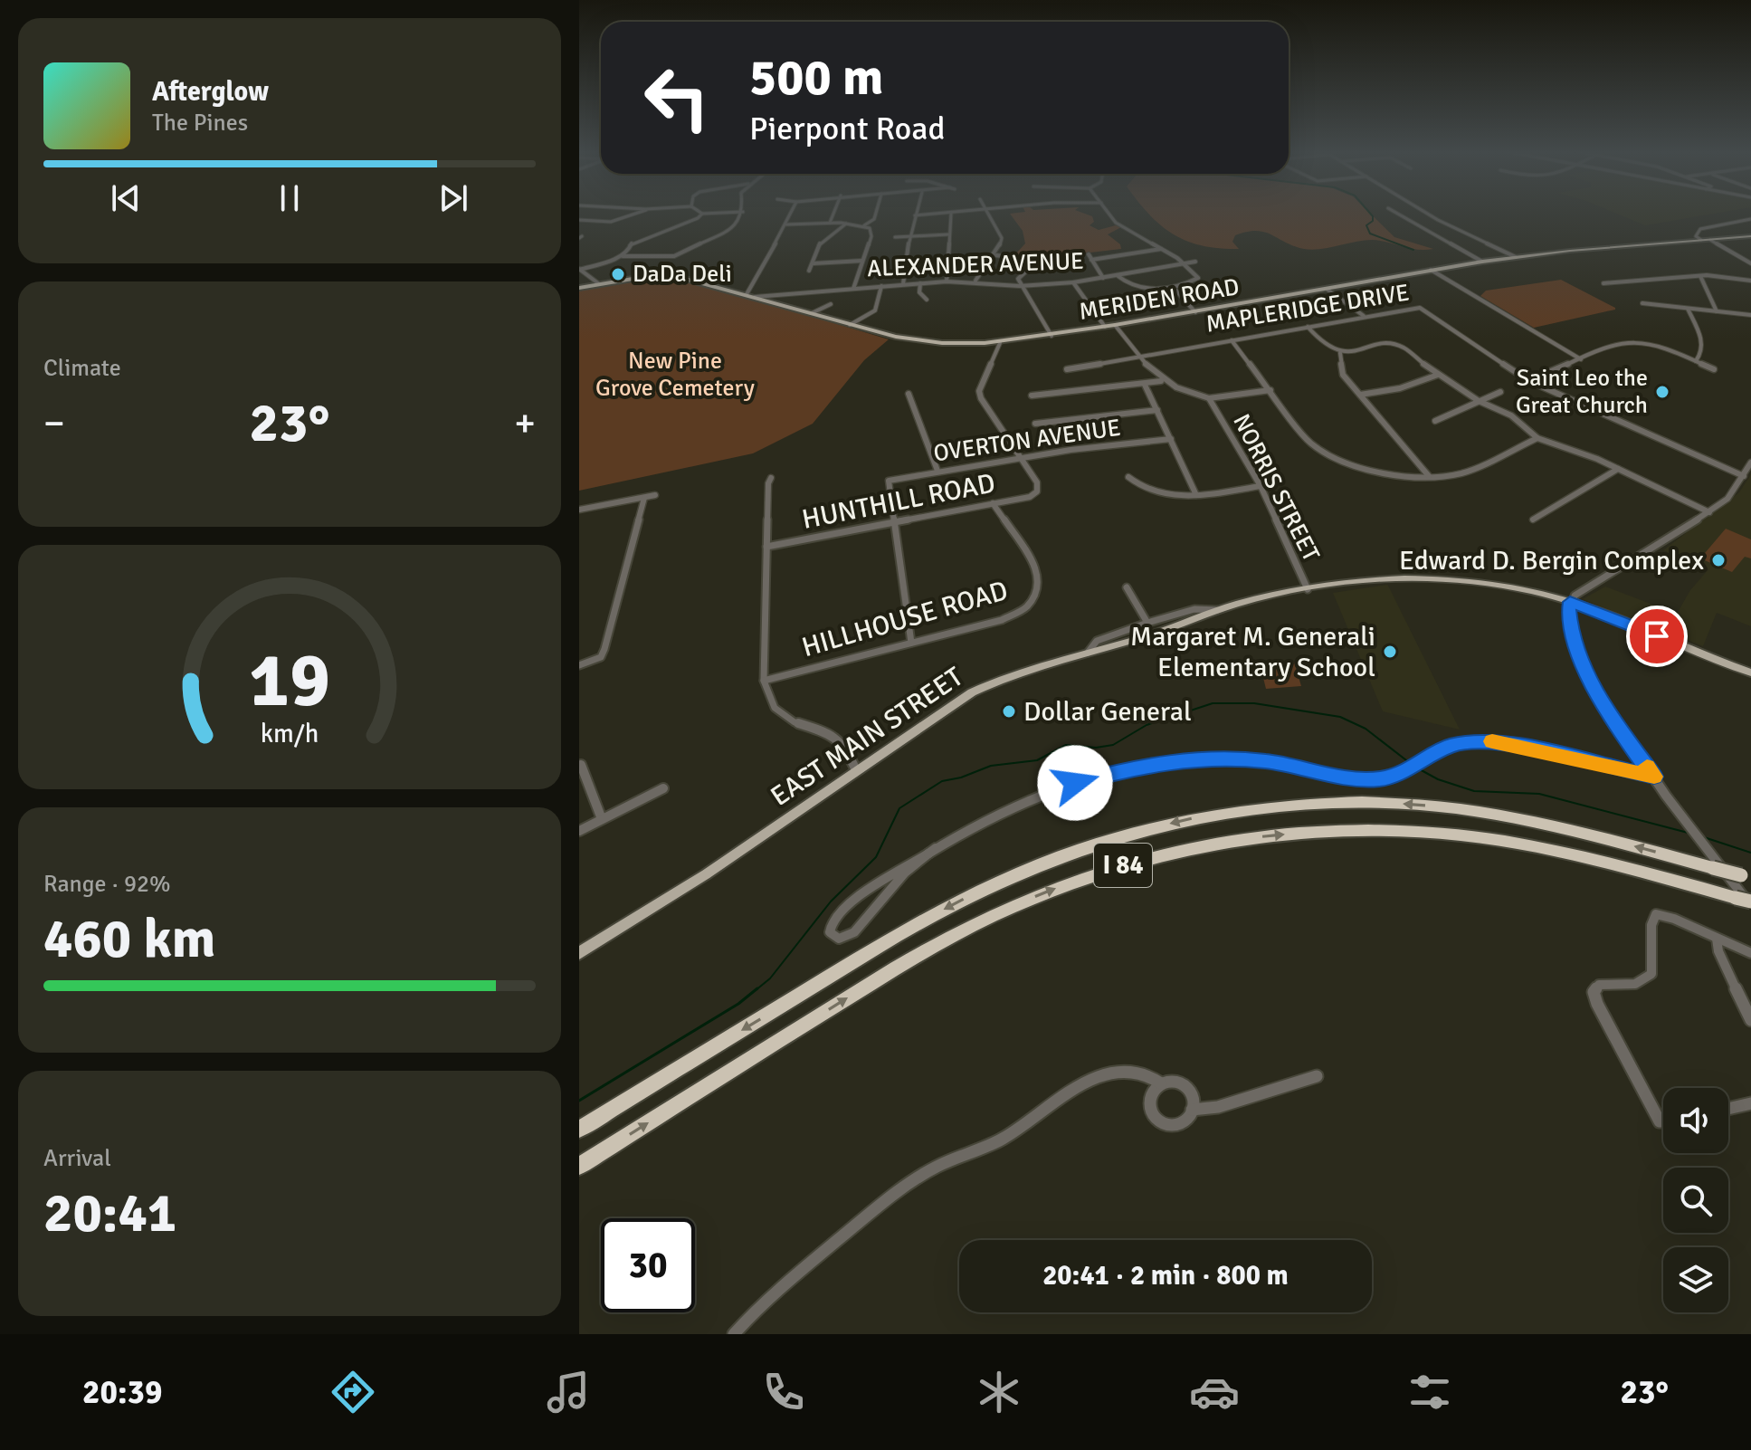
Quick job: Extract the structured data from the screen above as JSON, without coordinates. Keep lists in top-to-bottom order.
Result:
{
  "streets": {
    "highway": ["I 84"],
    "main road": ["MERIDEN ROAD", "EAST MAIN STREET"],
    "street": [
      "ALEXANDER AVENUE",
      "MAPLERIDGE DRIVE",
      "OVERTON AVENUE",
      "NORRIS STREET",
      "HUNTHILL ROAD",
      "HILLHOUSE ROAD"
    ]
  },
  "crossings": [
    ["ALEXANDER AVENUE", "MERIDEN ROAD"],
    ["MERIDEN ROAD", "NORRIS STREET"],
    ["MAPLERIDGE DRIVE", "NORRIS STREET"],
    ["OVERTON AVENUE", "HUNTHILL ROAD"],
    ["NORRIS STREET", "EAST MAIN STREET"],
    ["HUNTHILL ROAD", "HILLHOUSE ROAD"]
  ],
  "parks": ["New Pine Grove Cemetery"],
  "places": [
    "DaDa Deli",
    "Saint Leo the Great Church",
    "Edward D. Bergin Complex",
    "Margaret M. Generali Elementary School",
    "Dollar General"
  ],
  "page": {
    "turn": ["500 m", "Pierpont Road"],
    "song": ["Afterglow", "The Pines"],
    "tile": [
      "Climate",
      ["Range · 92%", "460 km"],
      ["Arrival", "20:41"]
    ],
    "heat": ["−", "23°", "+"],
    "limit": "30",
    "trip": "20:41 · 2 min · 800 m",
    "tabs": ["20:39", "23°"],
    "gauge": ["19", "km/h"]
  }
}
